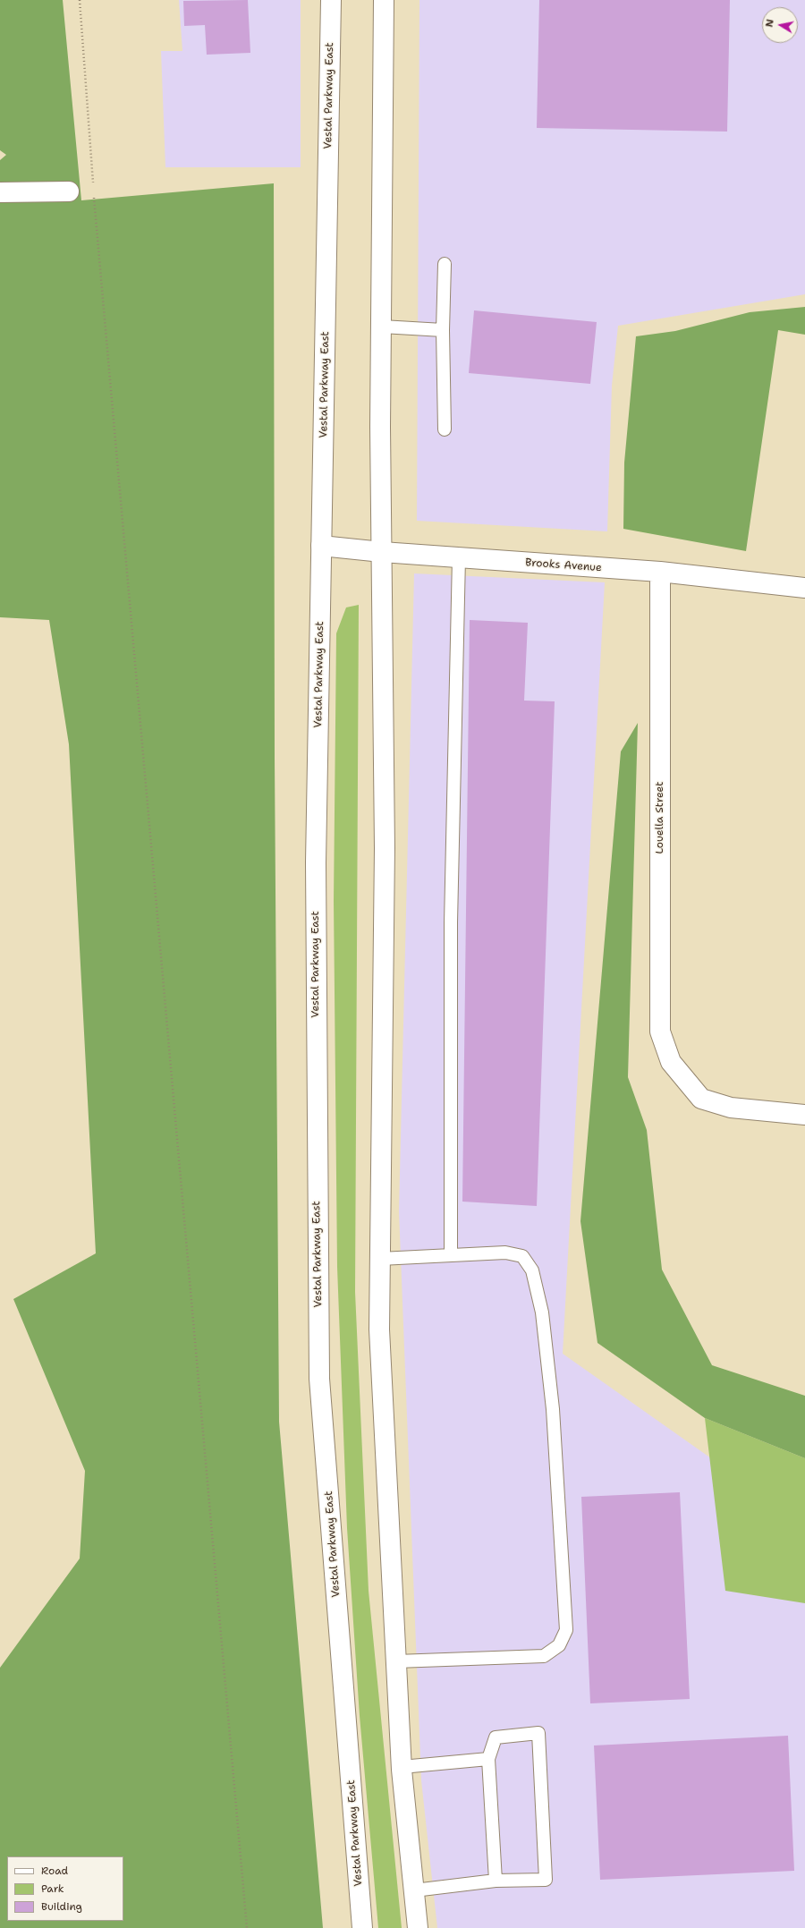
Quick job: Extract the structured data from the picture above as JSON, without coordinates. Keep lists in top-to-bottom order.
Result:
{
  "streets": {
    "main road": ["Vestal Parkway East", "Brooks Avenue", "Louella Street"]
  },
  "crossings": [
    ["Vestal Parkway East", "Brooks Avenue"],
    ["Brooks Avenue", "Louella Street"]
  ],
  "legend": ["Road", "Park", "Building"],
  "north": "left"
}
